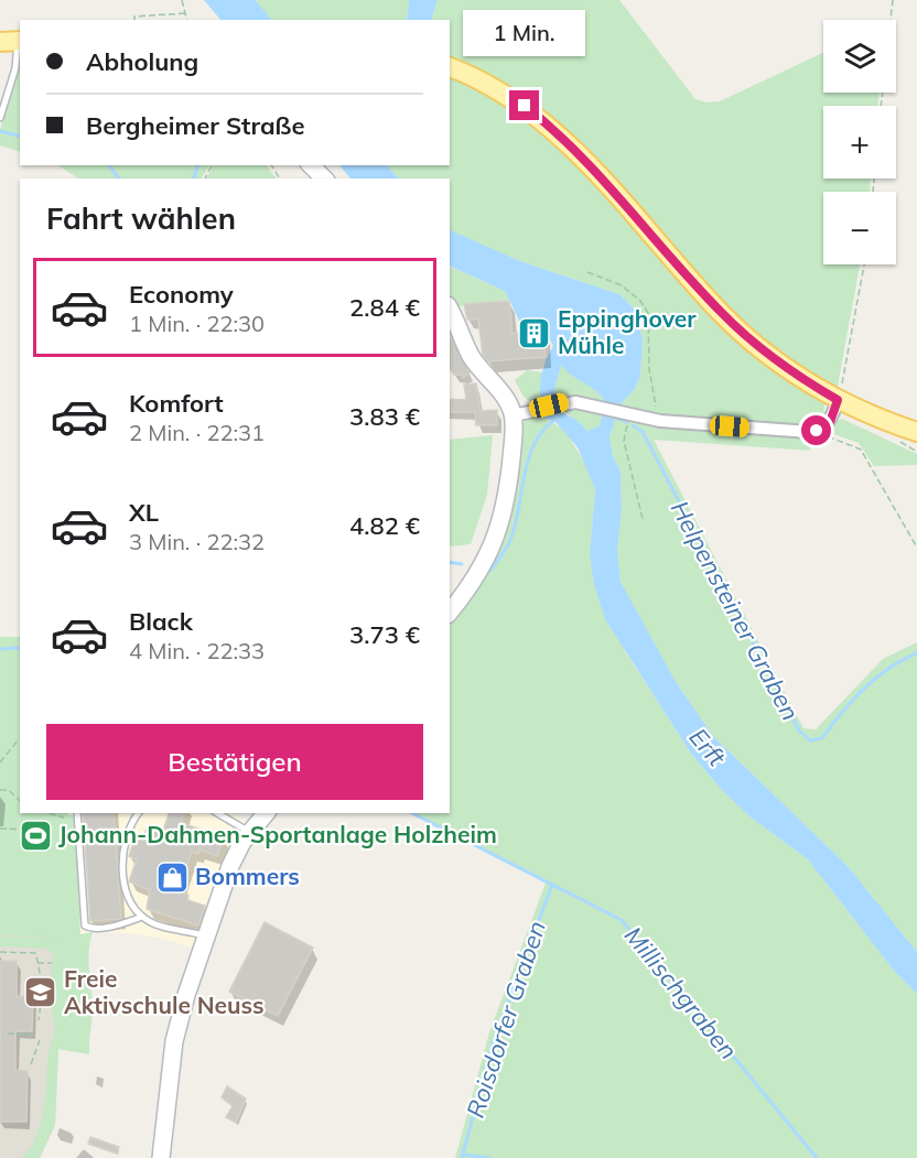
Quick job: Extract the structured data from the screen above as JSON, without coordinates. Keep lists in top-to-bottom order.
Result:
{
  "water": [
    "Helpensteiner Graben",
    "Erft",
    "Millischgraben",
    "Roisdorfer Graben"
  ],
  "places": {
    "building": ["Eppinghover Mühle"],
    "sports": ["Johann-Dahmen-Sportanlage Holzheim"],
    "shop": ["Bommers"],
    "school or university": ["Freie Aktivschule Neuss"]
  },
  "page": {
    "bubble": "1 Min.",
    "map_buttons": ["+", "−"],
    "banner": ["Abholung", "Bergheimer Straße"],
    "heading": "Fahrt wählen",
    "list": [
      {
        "name": "Economy",
        "note": "1 Min. · 22:30",
        "value": "2.84 €"
      },
      {
        "name": "Komfort",
        "note": "2 Min. · 22:31",
        "value": "3.83 €"
      },
      {
        "name": "XL",
        "note": "3 Min. · 22:32",
        "value": "4.82 €"
      },
      {
        "name": "Black",
        "note": "4 Min. · 22:33",
        "value": "3.73 €"
      }
    ],
    "buttons": "Bestätigen"
  }
}
